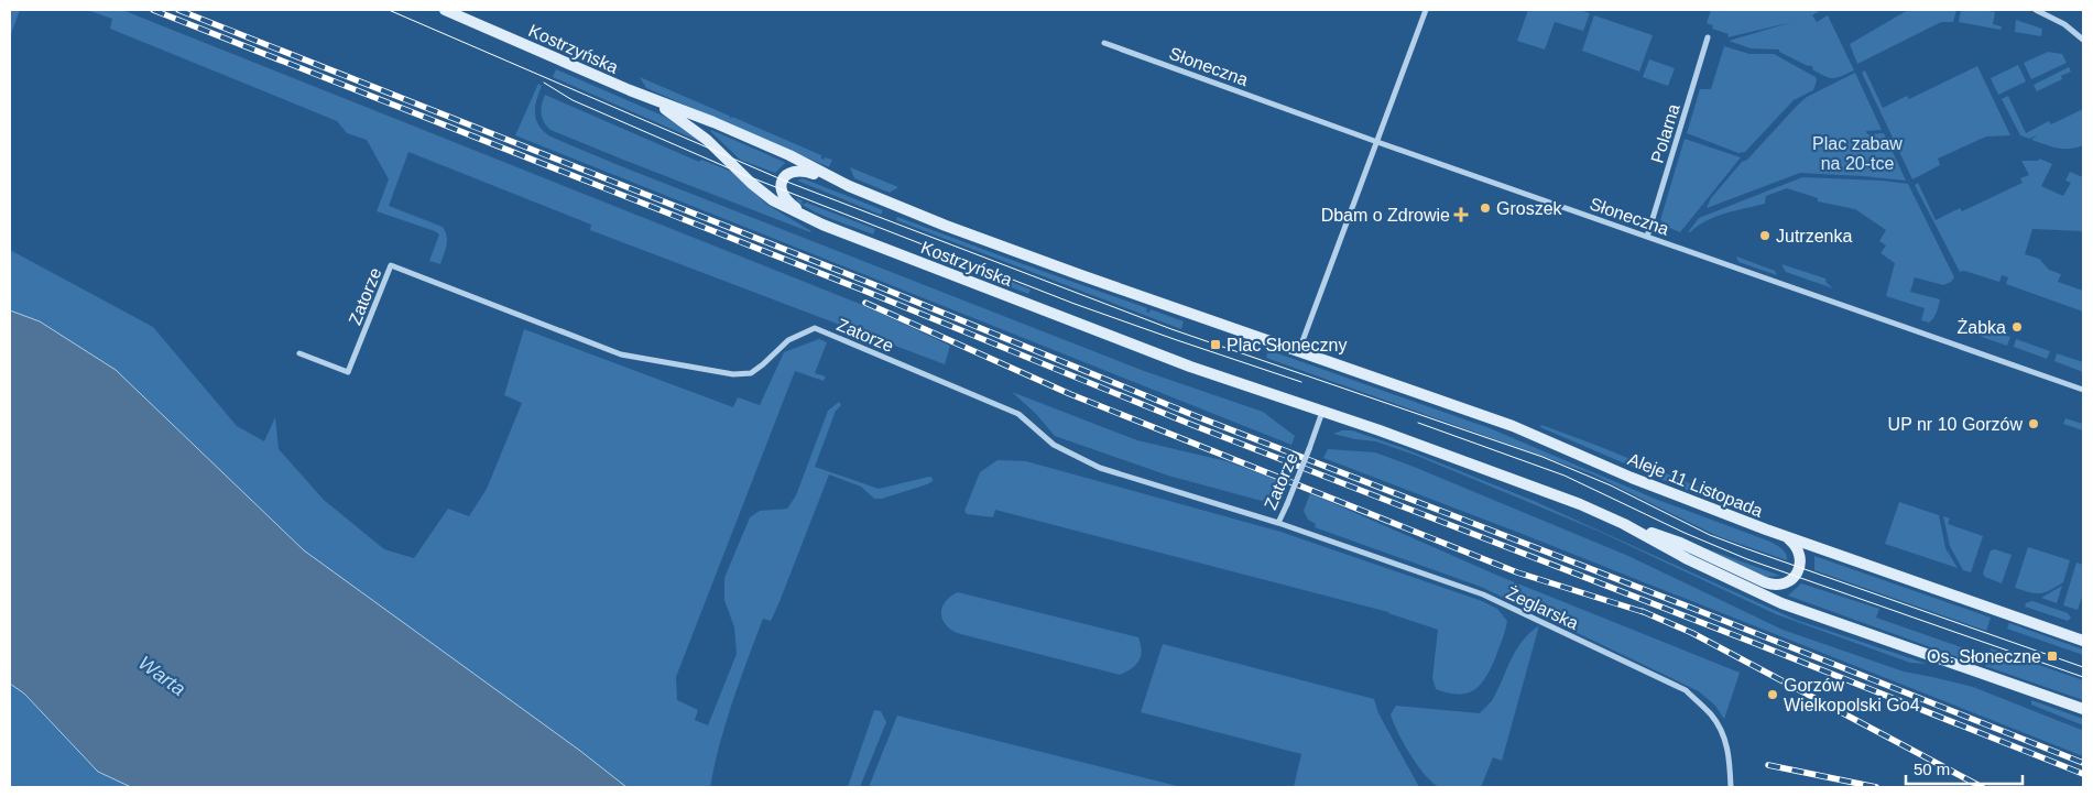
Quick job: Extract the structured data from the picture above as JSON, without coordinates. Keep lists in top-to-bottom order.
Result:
{
  "streets": {
    "main road": ["Kostrzyńska", "Aleje 11 Listopada"],
    "street": [
      "Słoneczna",
      "Polarna",
      "Zatorze",
      "Żeglarska"
    ]
  },
  "crossings": [
    ["Kostrzyńska", "Zatorze"],
    ["Kostrzyńska", "Aleje 11 Listopada"],
    ["Słoneczna", "Polarna"],
    ["Zatorze", "Żeglarska"]
  ],
  "water": ["Warta"],
  "parks": ["Plac zabaw na 20-tce"],
  "places": {
    "other": [
      "Groszek",
      "Jutrzenka",
      "Żabka",
      "UP nr 10 Gorzów",
      "Gorzów Wielkopolski Go4"
    ],
    "health": ["Dbam o Zdrowie"],
    "transit": ["Plac Słoneczny", "Os. Słoneczne"]
  },
  "scale_bar": "50 m"
}
